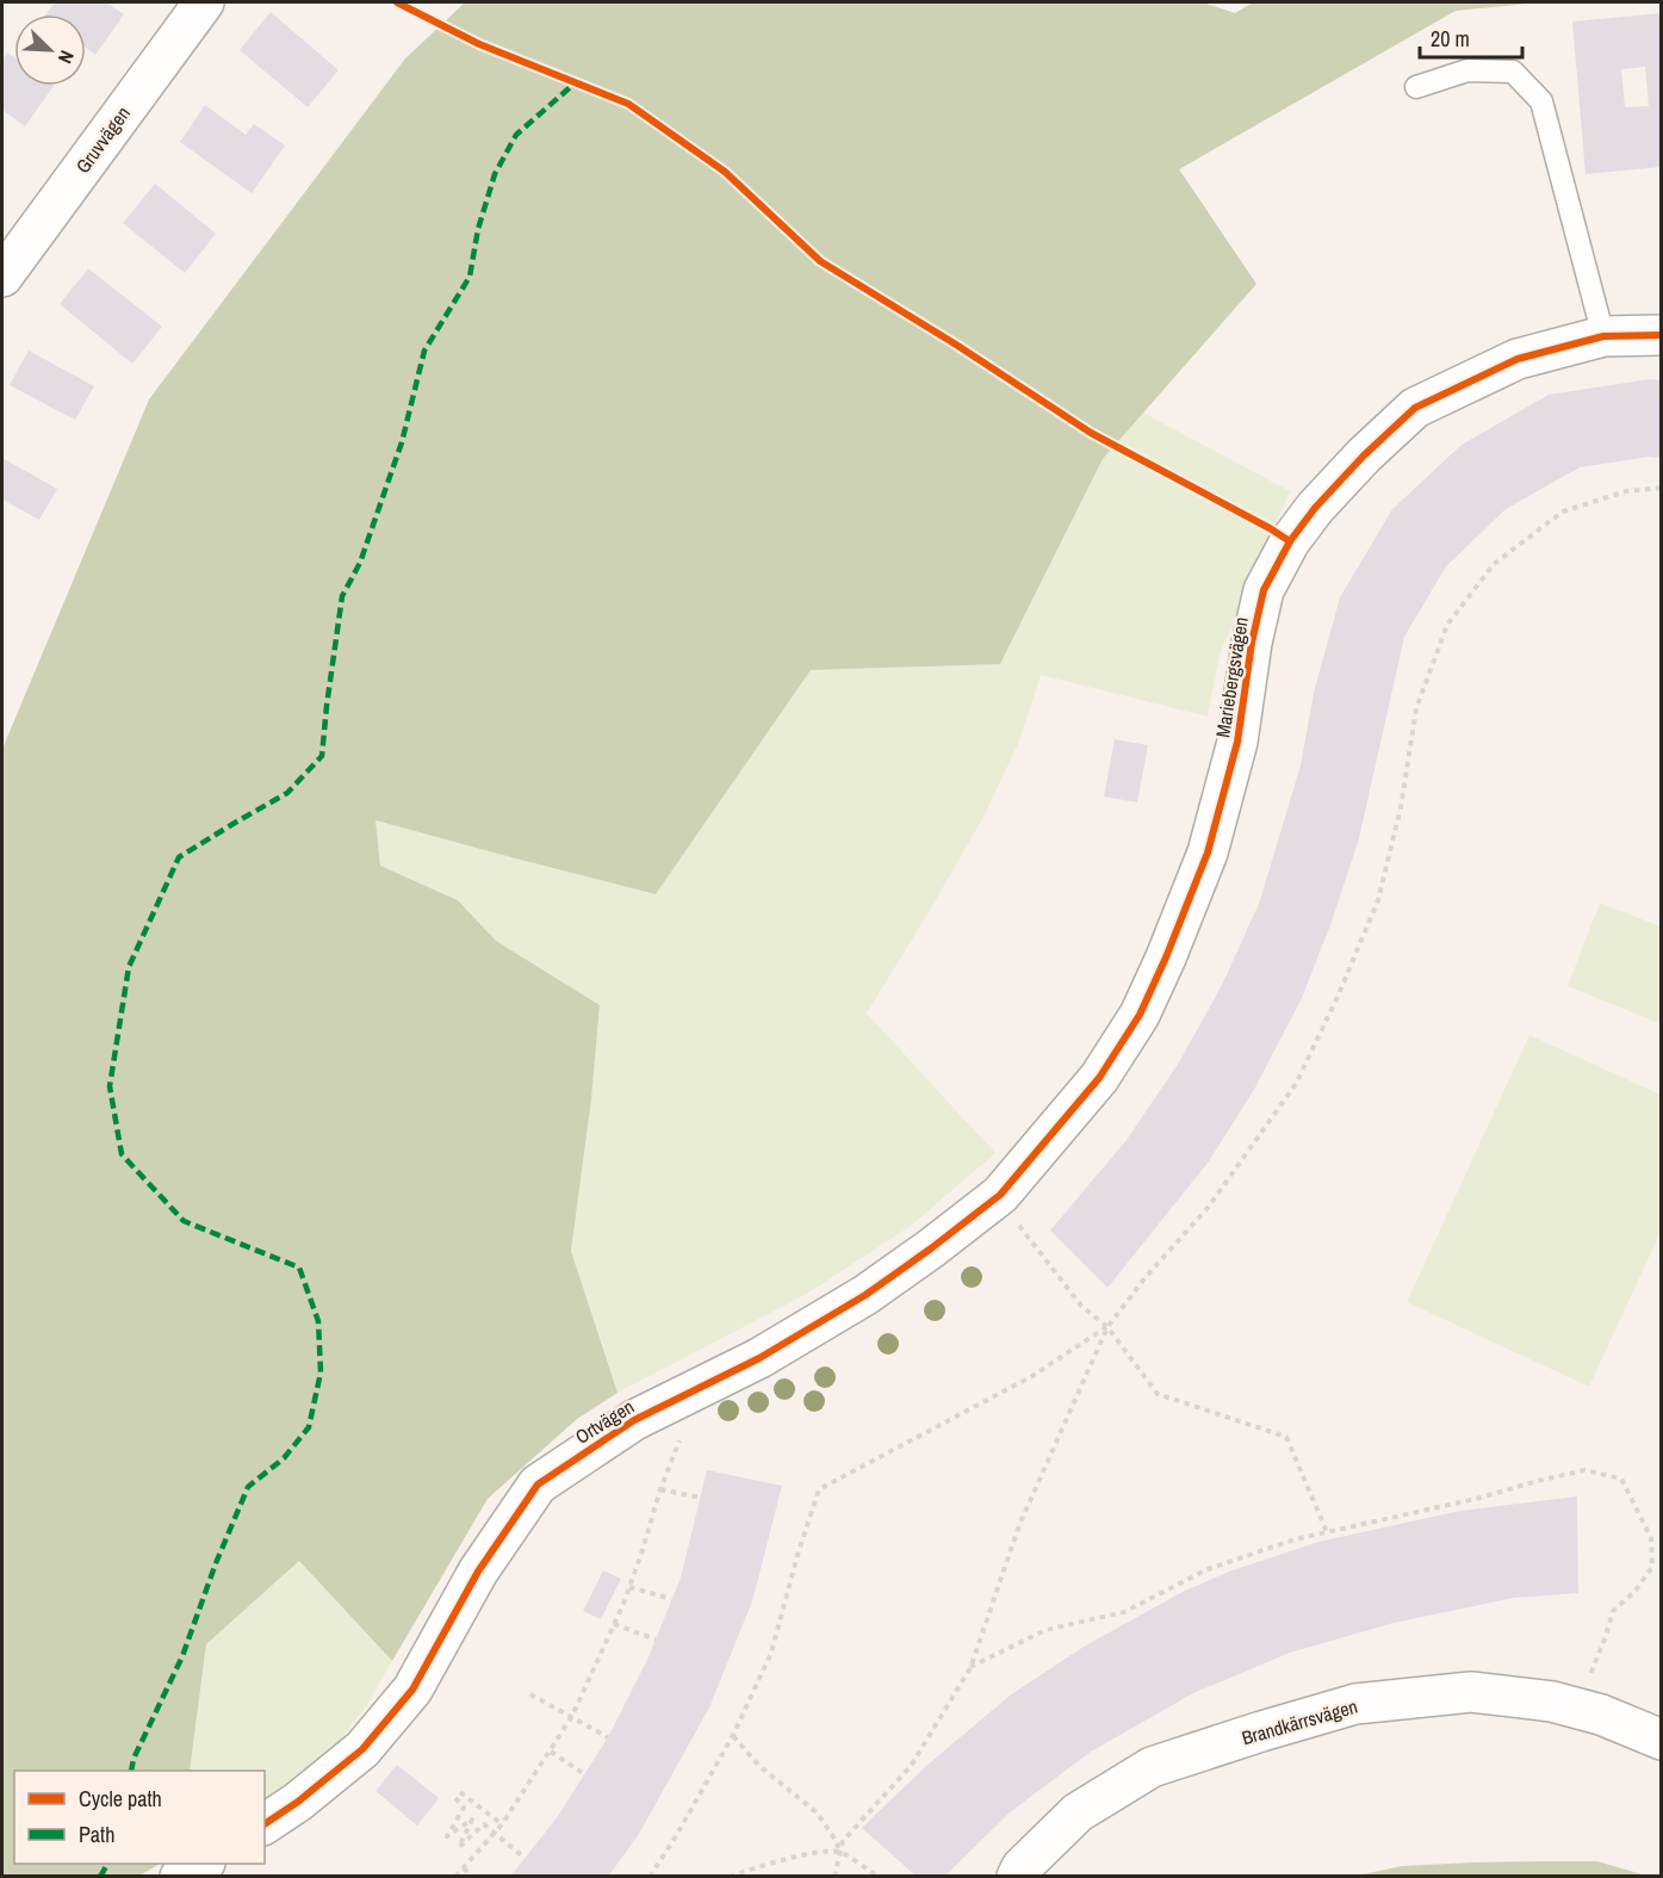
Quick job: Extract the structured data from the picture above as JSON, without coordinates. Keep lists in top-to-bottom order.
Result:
{
  "streets": {
    "street": [
      "Gruvvägen",
      "Mariebergsvägen",
      "Ortvägen",
      "Brandkärrsvägen"
    ]
  },
  "crossings": [
    ["Mariebergsvägen", "Ortvägen"]
  ],
  "legend": ["Cycle path", "Path"],
  "scale_bar": "20 m",
  "north": "bottom right"
}
